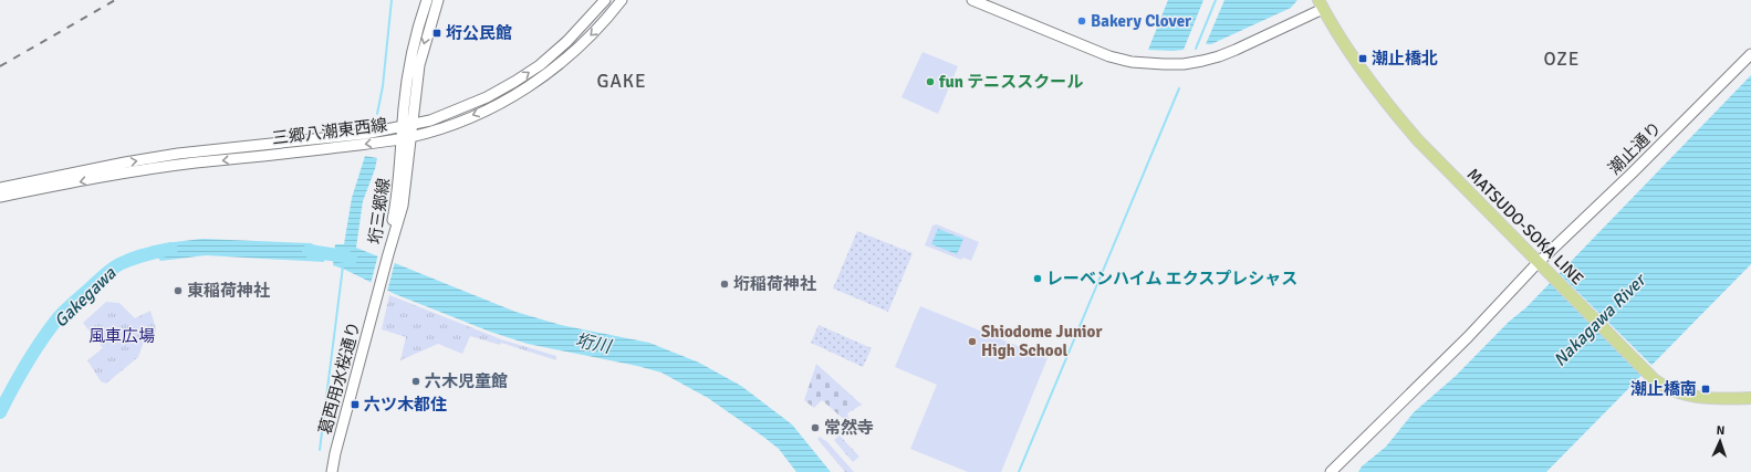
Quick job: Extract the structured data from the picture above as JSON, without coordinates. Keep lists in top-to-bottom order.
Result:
{
  "streets": {
    "main road": ["MATSUDO-SOKA LINE"],
    "street": [
      "三郷八潮東西線",
      "潮止通り",
      "垳三郷線",
      "葛西用水桜通り"
    ]
  },
  "crossings": [
    ["三郷八潮東西線", "垳三郷線"],
    ["潮止通り", "MATSUDO-SOKA LINE"],
    ["垳三郷線", "葛西用水桜通り"]
  ],
  "districts": ["OZE", "GAKE"],
  "water": ["Gakegawa", "Nakagawa River", "垳川"],
  "parks": ["風車広場"],
  "places": {
    "other": [
      "Bakery Clover",
      "fun テニススクール",
      "レーベンハイム エクスプレシャス",
      "垳稲荷神社",
      "東稲荷神社",
      "Shiodome Junior High School",
      "六木児童館",
      "常然寺"
    ],
    "transit": [
      "垳公民館",
      "潮止橋北",
      "潮止橋南",
      "六ツ木都住"
    ]
  },
  "north": "top"
}
